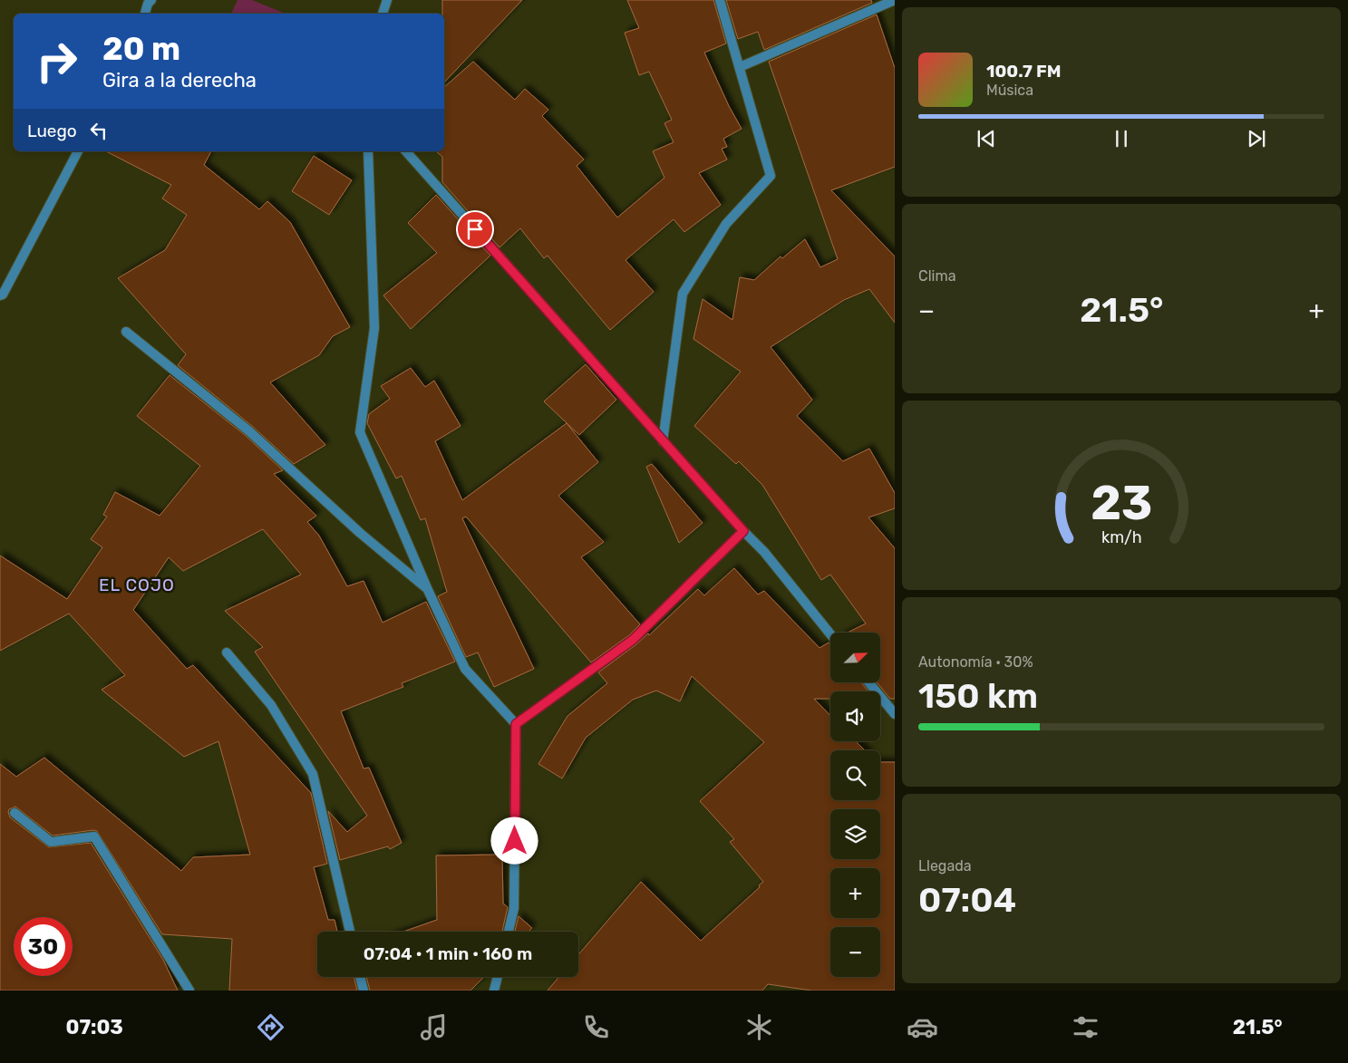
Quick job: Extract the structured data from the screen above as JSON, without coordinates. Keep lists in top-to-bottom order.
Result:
{
  "districts": ["EL COJO"],
  "north": "top right",
  "page": {
    "turn": ["20 m", "Gira a la derecha"],
    "song": ["100.7 FM", "Música"],
    "then": "Luego",
    "tile": [
      "Clima",
      ["Autonomía · 30%", "150 km"],
      ["Llegada", "07:04"]
    ],
    "heat": ["−", "21.5°", "+"],
    "map_buttons": ["+", "−"],
    "limit": "30",
    "trip": "07:04 · 1 min · 160 m",
    "tabs": ["07:03", "21.5°"],
    "gauge": ["23", "km/h"]
  }
}
